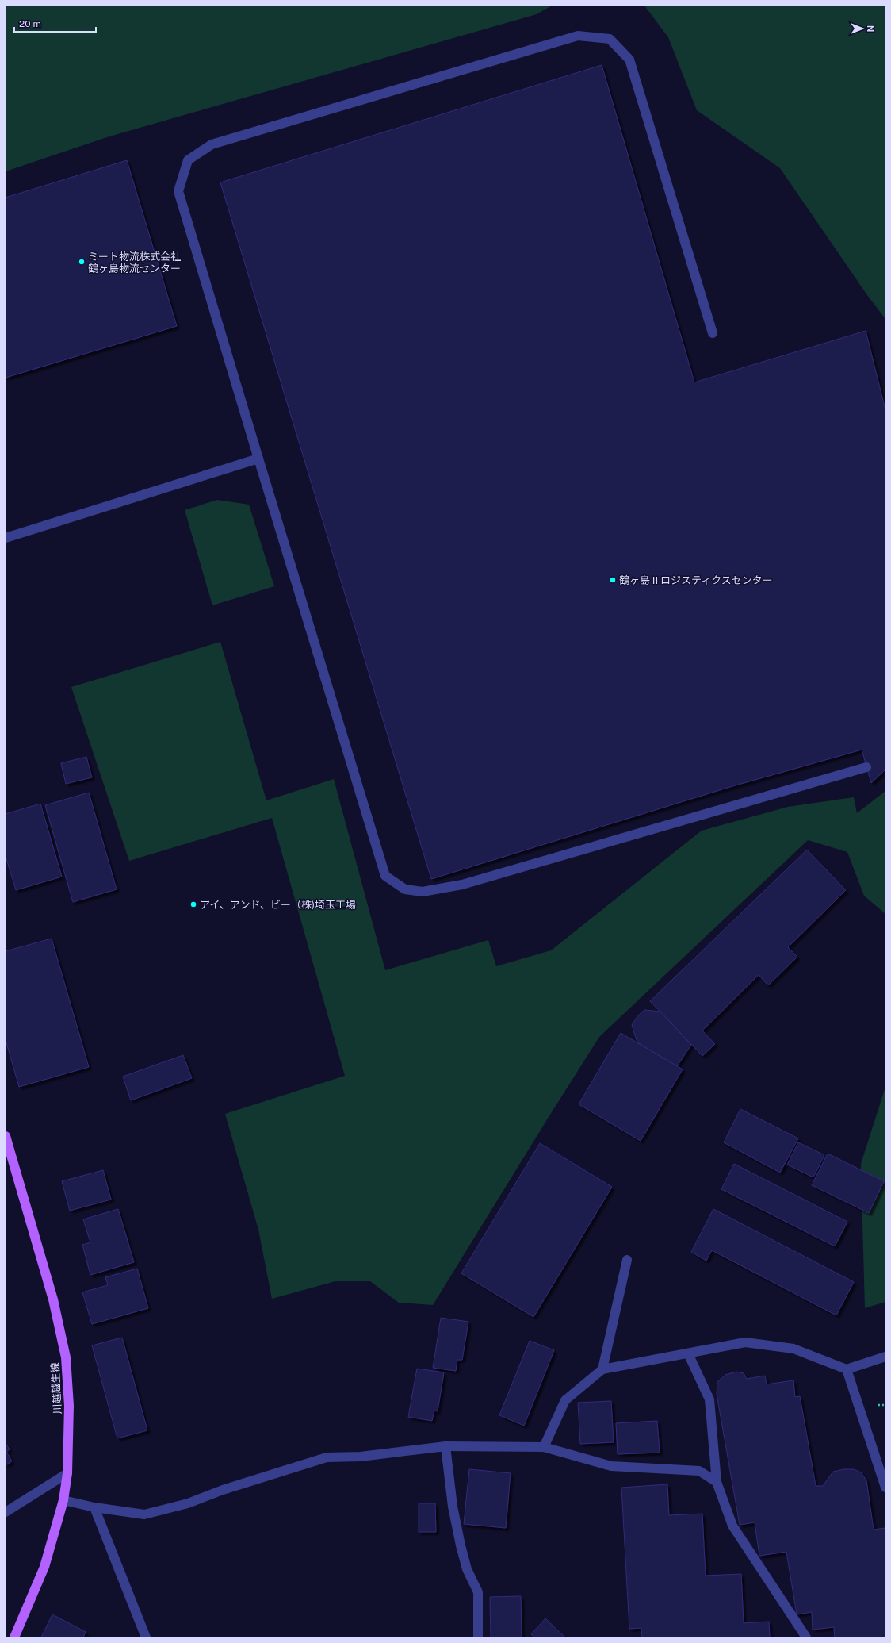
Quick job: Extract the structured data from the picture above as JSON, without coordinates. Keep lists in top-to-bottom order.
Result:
{
  "streets": {
    "main road": ["川越越生線"]
  },
  "places": ["ミート物流株式会社 鶴ヶ島物流センター", "鶴ヶ島Ⅱロジスティクスセンター", "アイ、アンド、ビー（株)埼玉工場"],
  "scale_bar": "20 m",
  "north": "right"
}
